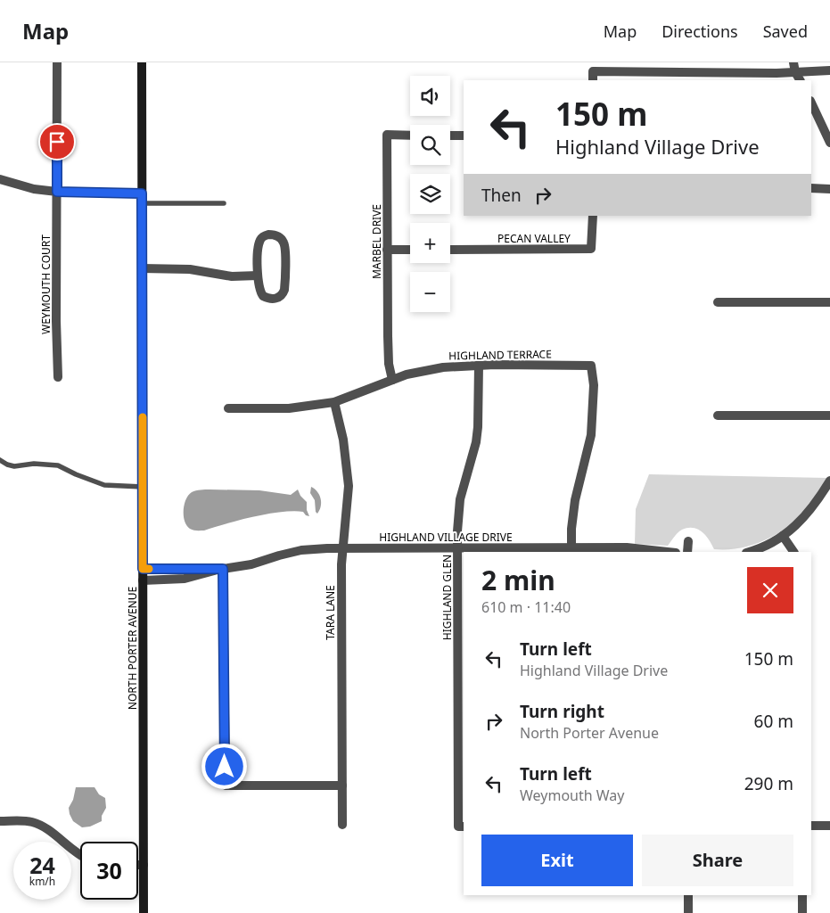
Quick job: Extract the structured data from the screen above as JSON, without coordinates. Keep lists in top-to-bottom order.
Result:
{
  "streets": {
    "main road": ["NORTH PORTER AVENUE"],
    "street": [
      "PECAN VALLEY",
      "MARBEL DRIVE",
      "WEYMOUTH COURT",
      "HIGHLAND TERRACE",
      "HIGHLAND VILLAGE DRIVE",
      "HIGHLAND GLEN",
      "TARA LANE"
    ]
  },
  "crossings": [
    ["MARBEL DRIVE", "HIGHLAND TERRACE"],
    ["HIGHLAND TERRACE", "HIGHLAND VILLAGE DRIVE"],
    ["HIGHLAND TERRACE", "HIGHLAND GLEN"],
    ["HIGHLAND TERRACE", "TARA LANE"],
    ["HIGHLAND VILLAGE DRIVE", "HIGHLAND GLEN"],
    ["HIGHLAND VILLAGE DRIVE", "TARA LANE"],
    ["HIGHLAND VILLAGE DRIVE", "NORTH PORTER AVENUE"]
  ],
  "page": {
    "header": "Map",
    "nav": ["Map", "Directions", "Saved"],
    "map_buttons": ["+", "−"],
    "turn": ["150 m", "Highland Village Drive"],
    "then": "Then",
    "heading": ["2 min", "610 m · 11:40"],
    "list": [
      {
        "name": "Turn left",
        "note": "Highland Village Drive",
        "value": "150 m"
      },
      {
        "name": "Turn right",
        "note": "North Porter Avenue",
        "value": "60 m"
      },
      {
        "name": "Turn left",
        "note": "Weymouth Way",
        "value": "290 m"
      }
    ],
    "buttons": ["Exit", "Share"],
    "speed": "24 km/h",
    "limit": "30"
  }
}
